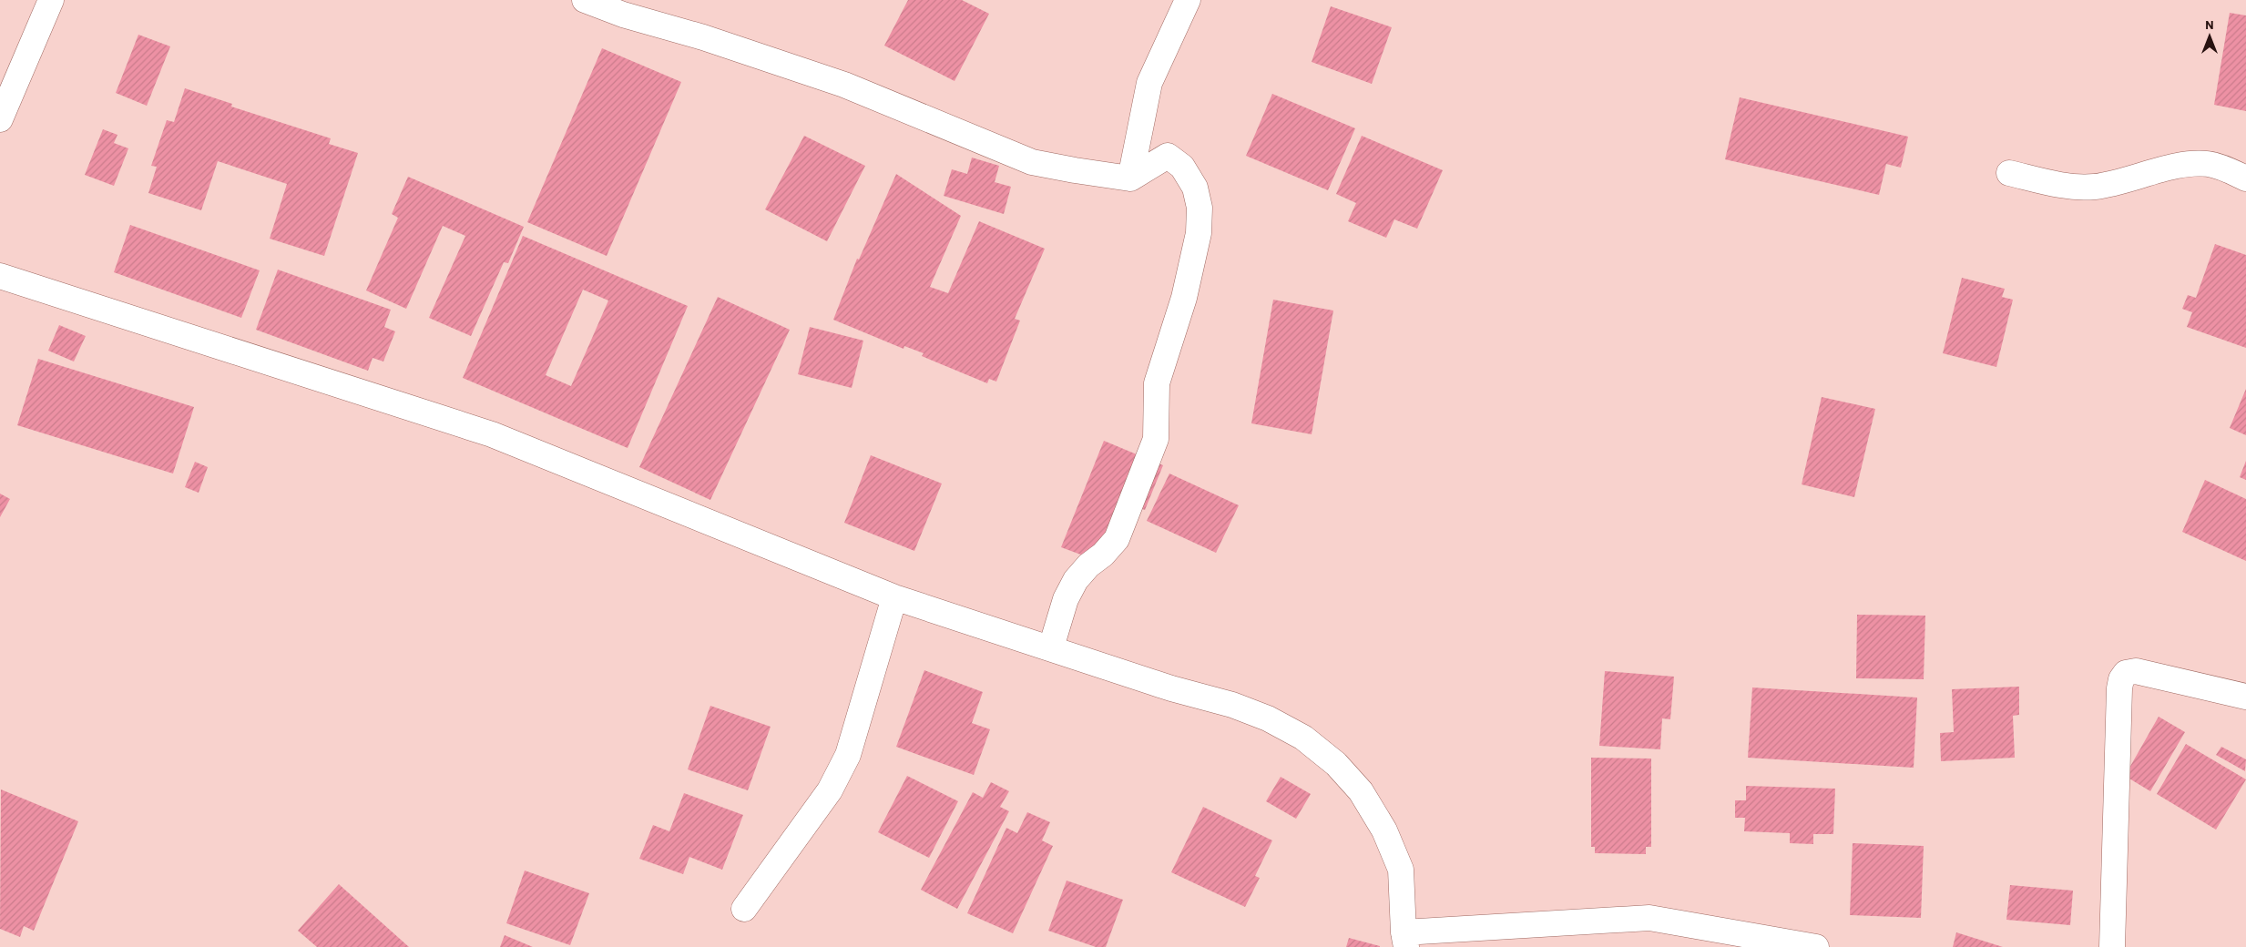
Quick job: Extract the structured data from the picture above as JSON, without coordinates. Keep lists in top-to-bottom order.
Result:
{
  "north": "top"
}
